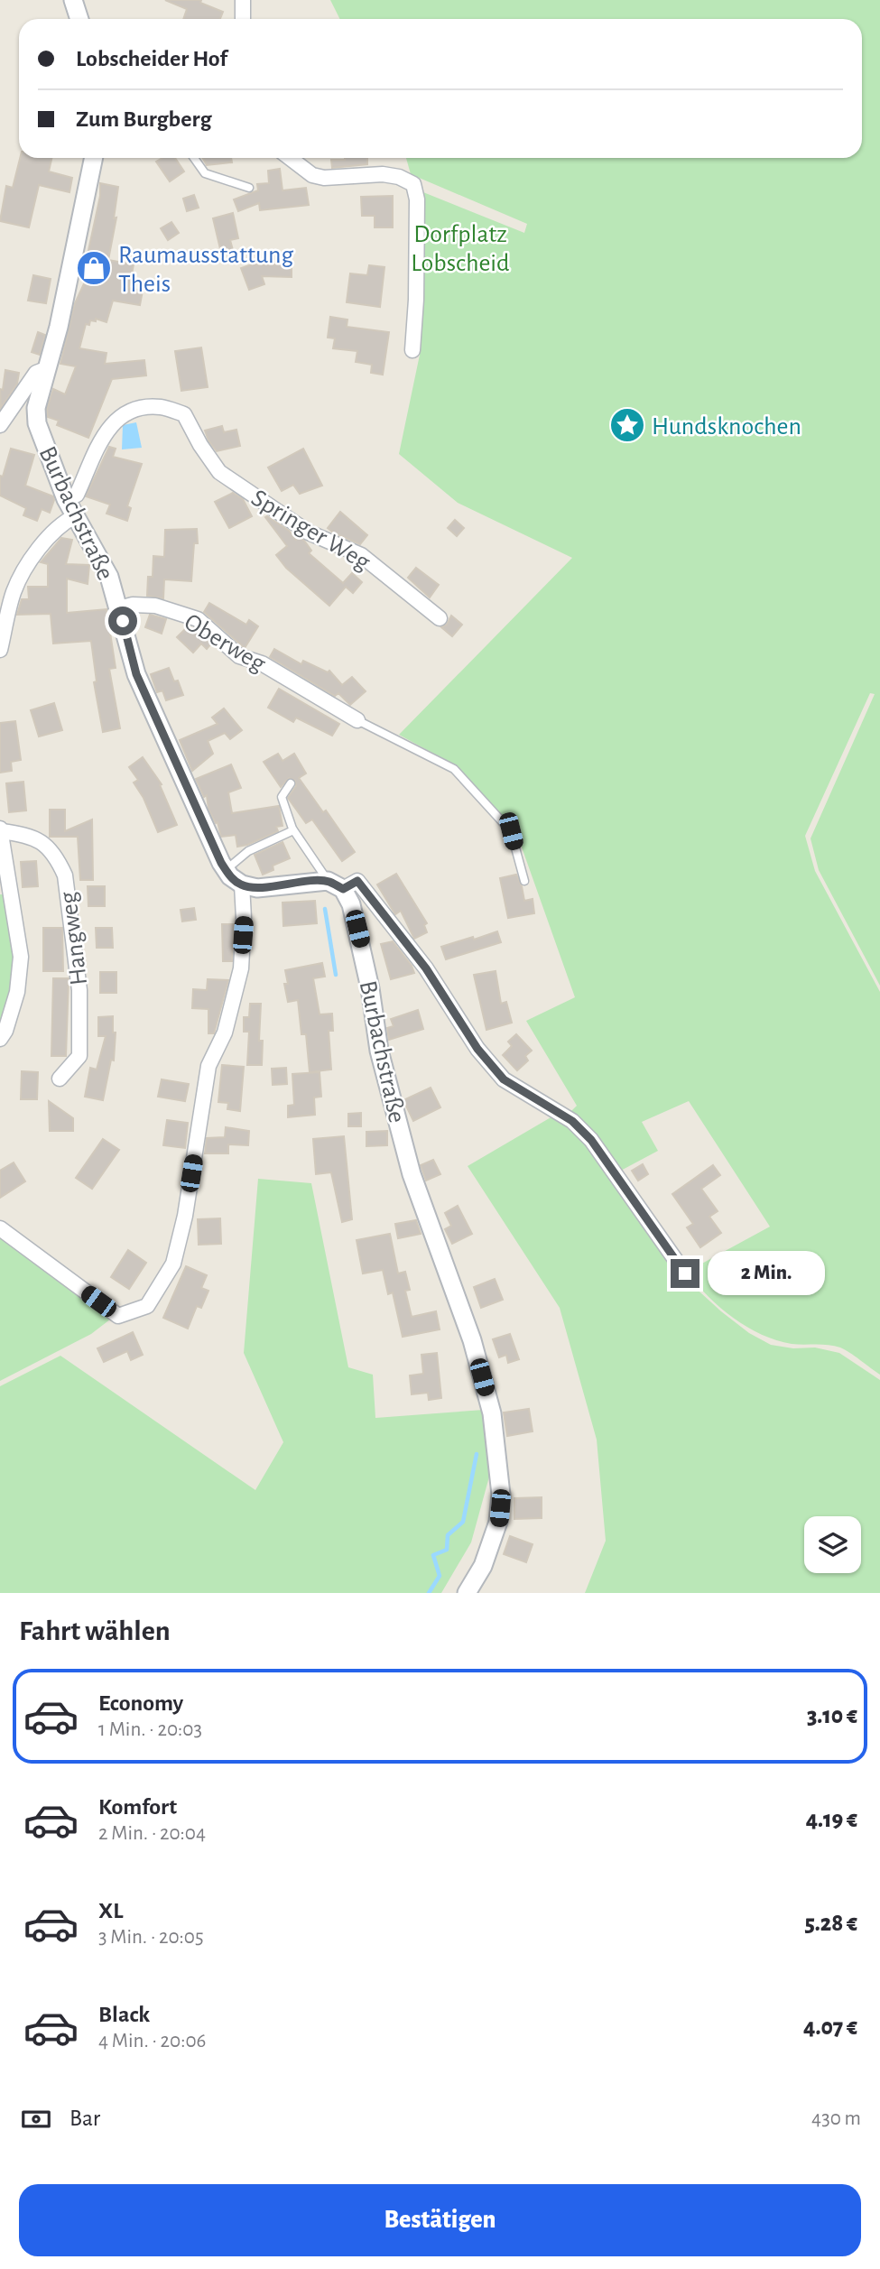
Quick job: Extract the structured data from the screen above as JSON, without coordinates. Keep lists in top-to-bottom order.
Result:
{
  "streets": {
    "street": [
      "Burbachstraße",
      "Springer Weg",
      "Oberweg",
      "Hangweg"
    ]
  },
  "crossings": [
    ["Burbachstraße", "Springer Weg"],
    ["Burbachstraße", "Oberweg"]
  ],
  "parks": ["Dorfplatz Lobscheid"],
  "places": {
    "shop": ["Raumausstattung Theis"],
    "place": ["Hundsknochen"]
  },
  "page": {
    "banner": ["Lobscheider Hof", "Zum Burgberg"],
    "bubble": "2 Min.",
    "heading": "Fahrt wählen",
    "list": [
      {
        "name": "Economy",
        "note": "1 Min. · 20:03",
        "value": "3.10 €"
      },
      {
        "name": "Komfort",
        "note": "2 Min. · 20:04",
        "value": "4.19 €"
      },
      {
        "name": "XL",
        "note": "3 Min. · 20:05",
        "value": "5.28 €"
      },
      {
        "name": "Black",
        "note": "4 Min. · 20:06",
        "value": "4.07 €"
      }
    ],
    "pay": ["Bar", "430 m"],
    "buttons": "Bestätigen"
  }
}
